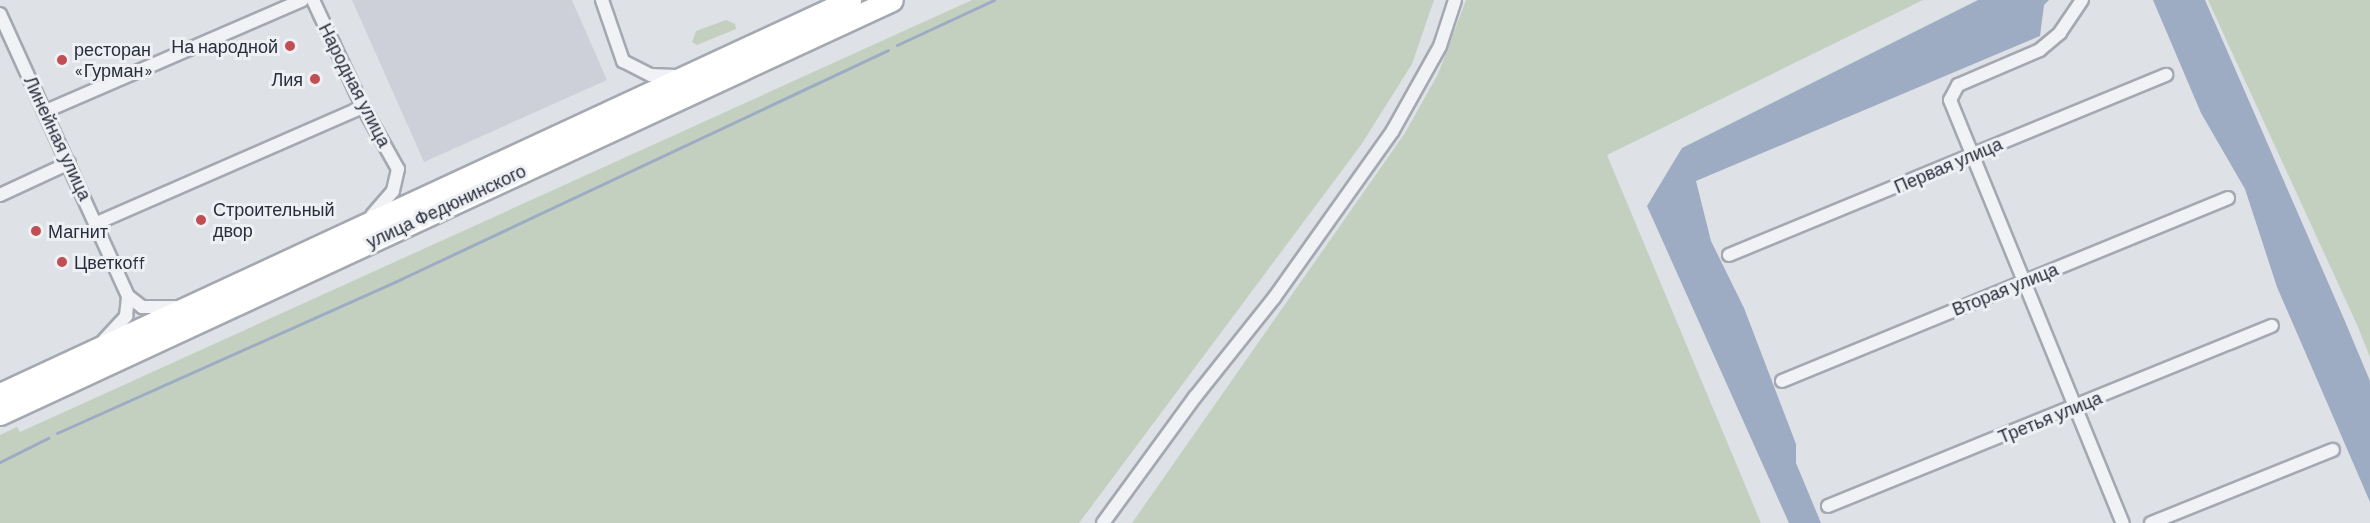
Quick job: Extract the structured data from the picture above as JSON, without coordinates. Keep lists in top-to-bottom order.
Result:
{
  "streets": {
    "highway": ["улица Федюнинского"],
    "street": [
      "Народная улица",
      "Линейная улица",
      "Первая улица",
      "Вторая улица",
      "Третья улица"
    ]
  },
  "crossings": [
    ["Народная улица", "улица Федюнинского"]
  ],
  "places": [
    "На народной",
    "ресторан «Гурман»",
    "Лия",
    "Строительный двор",
    "Магнит",
    "Цветкоff"
  ]
}
